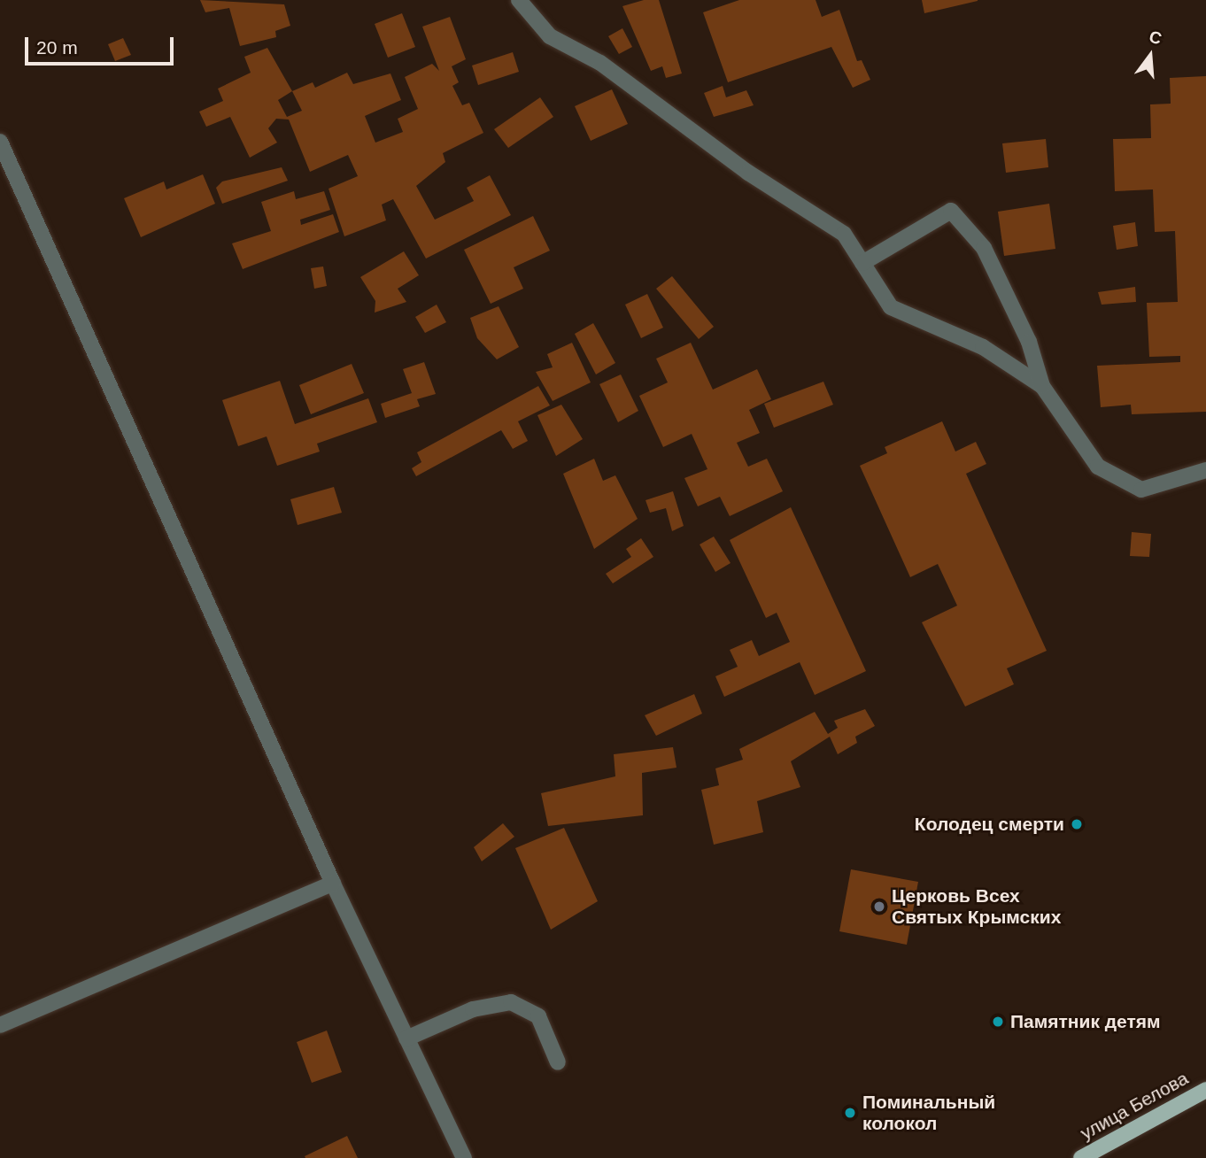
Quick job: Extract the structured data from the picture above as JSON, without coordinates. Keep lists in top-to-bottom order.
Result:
{
  "streets": {
    "main road": ["улица Белова"]
  },
  "places": [
    "Колодец смерти",
    "Церковь Всех Святых Крымских",
    "Памятник детям",
    "Поминальный колокол"
  ],
  "scale_bar": "20 m",
  "north": "top"
}
